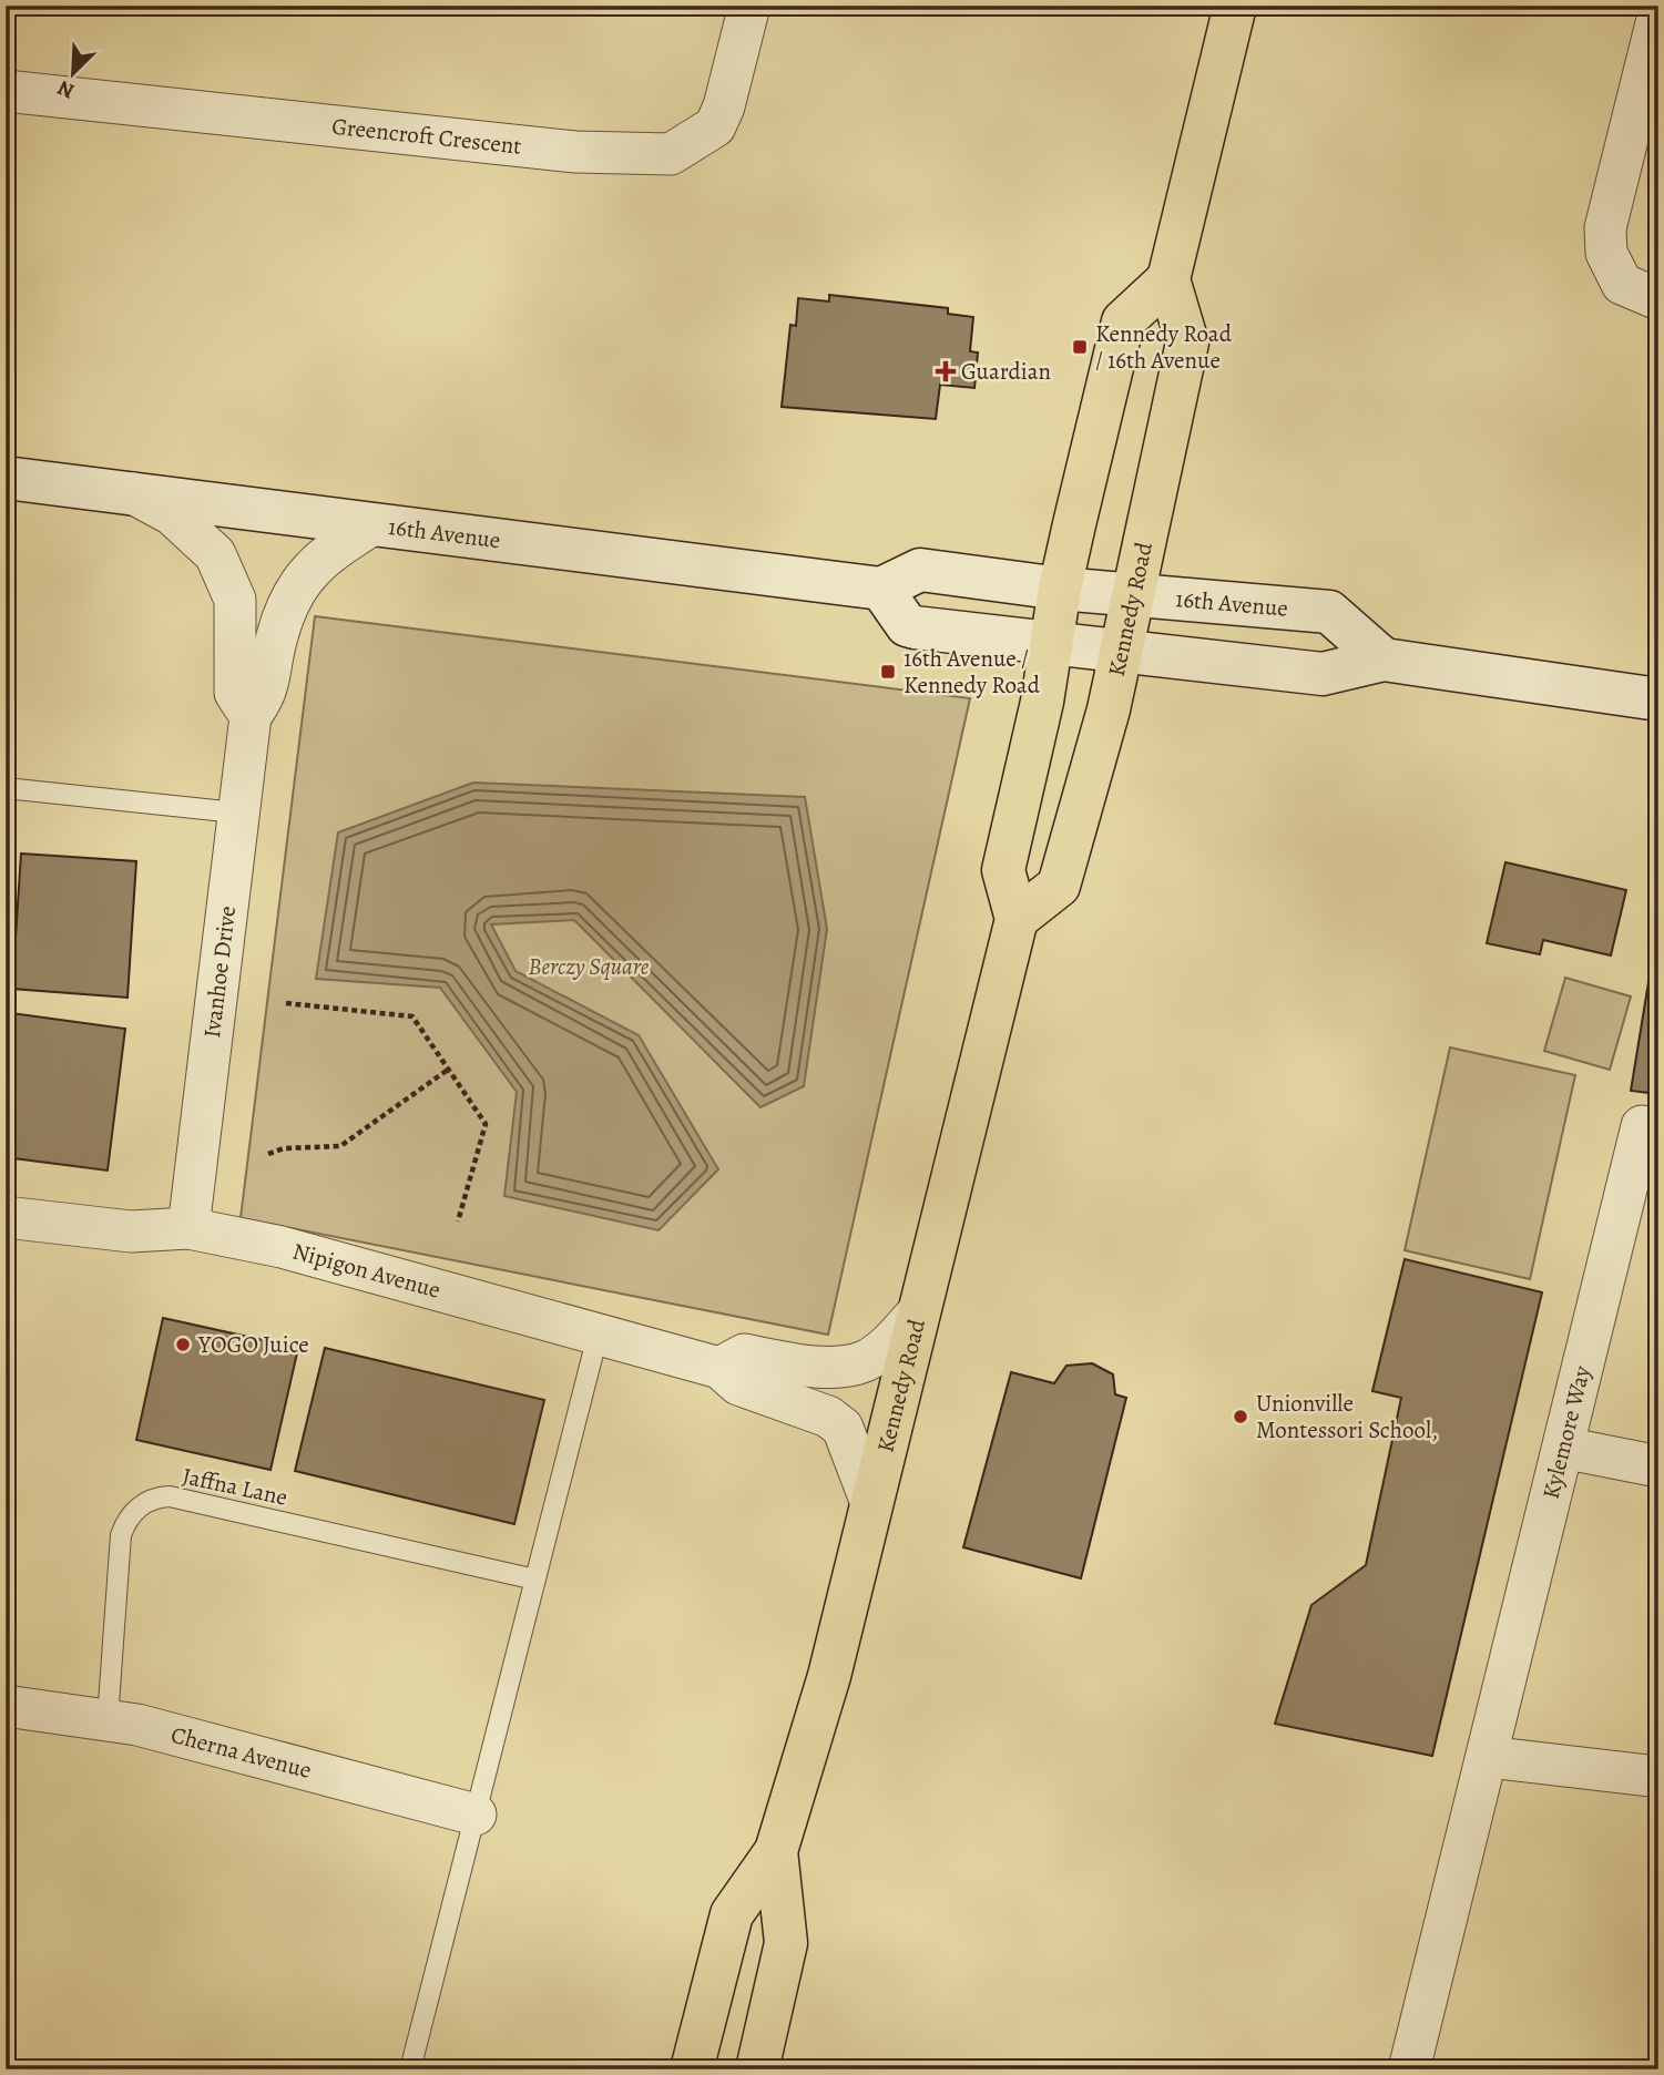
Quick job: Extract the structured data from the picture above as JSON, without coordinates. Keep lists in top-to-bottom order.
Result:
{
  "streets": {
    "main road": ["16th Avenue", "Kennedy Road"],
    "street": [
      "Greencroft Crescent",
      "Ivanhoe Drive",
      "Nipigon Avenue",
      "Kylemore Way",
      "Cherna Avenue"
    ],
    "lane": ["Jaffna Lane"]
  },
  "crossings": [
    ["16th Avenue", "Kennedy Road"],
    ["16th Avenue", "Ivanhoe Drive"],
    ["Kennedy Road", "Nipigon Avenue"],
    ["Ivanhoe Drive", "Nipigon Avenue"],
    ["Jaffna Lane", "Cherna Avenue"]
  ],
  "parks": ["Berczy Square"],
  "places": {
    "transit": ["Kennedy Road / 16th Avenue", "16th Avenue / Kennedy Road"],
    "health": ["Guardian"],
    "other": ["YOGO Juice", "Unionville Montessori School,"]
  },
  "north": "bottom left"
}
